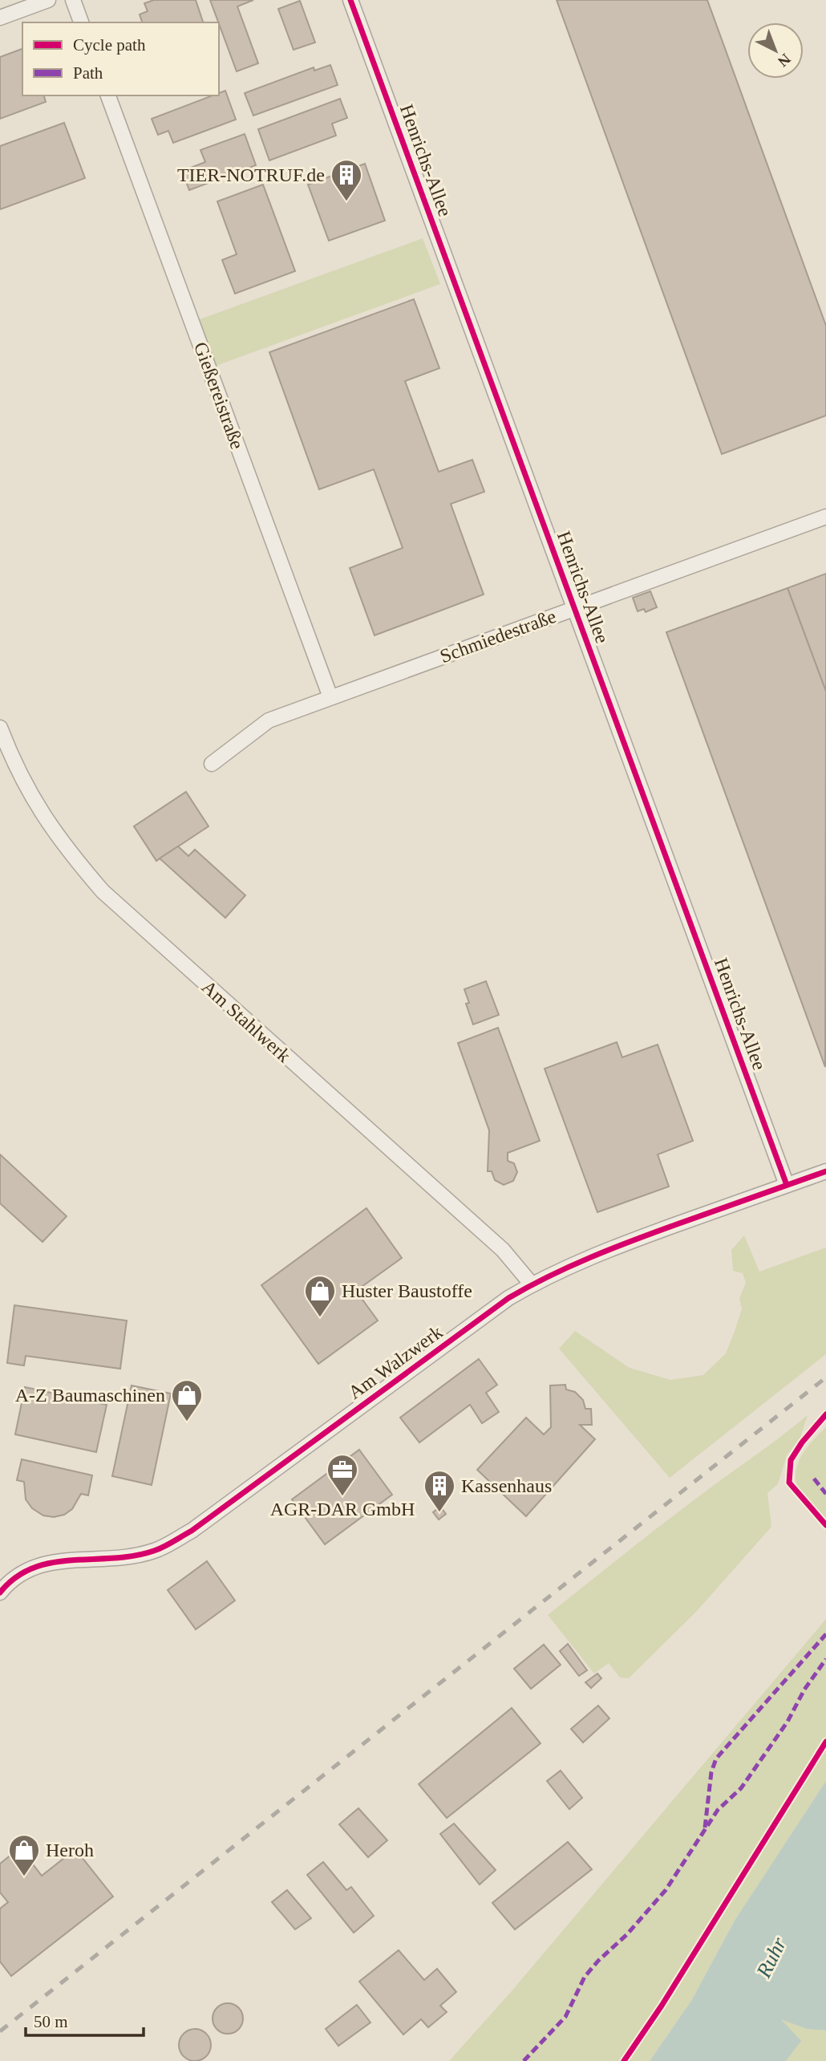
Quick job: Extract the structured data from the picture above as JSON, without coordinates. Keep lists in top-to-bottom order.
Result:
{
  "streets": {
    "street": [
      "Henrichs-Allee",
      "Gießereistraße",
      "Schmiedestraße",
      "Am Stahlwerk",
      "Am Walzwerk"
    ]
  },
  "crossings": [
    ["Henrichs-Allee", "Schmiedestraße"],
    ["Henrichs-Allee", "Am Walzwerk"],
    ["Gießereistraße", "Schmiedestraße"],
    ["Am Stahlwerk", "Am Walzwerk"]
  ],
  "water": ["Ruhr"],
  "places": {
    "building": ["TIER-NOTRUF.de", "Kassenhaus"],
    "shop": ["Huster Baustoffe", "A-Z Baumaschinen", "Heroh"],
    "office": ["AGR-DAR GmbH"]
  },
  "legend": ["Cycle path", "Path"],
  "scale_bar": "50 m",
  "north": "bottom right"
}
